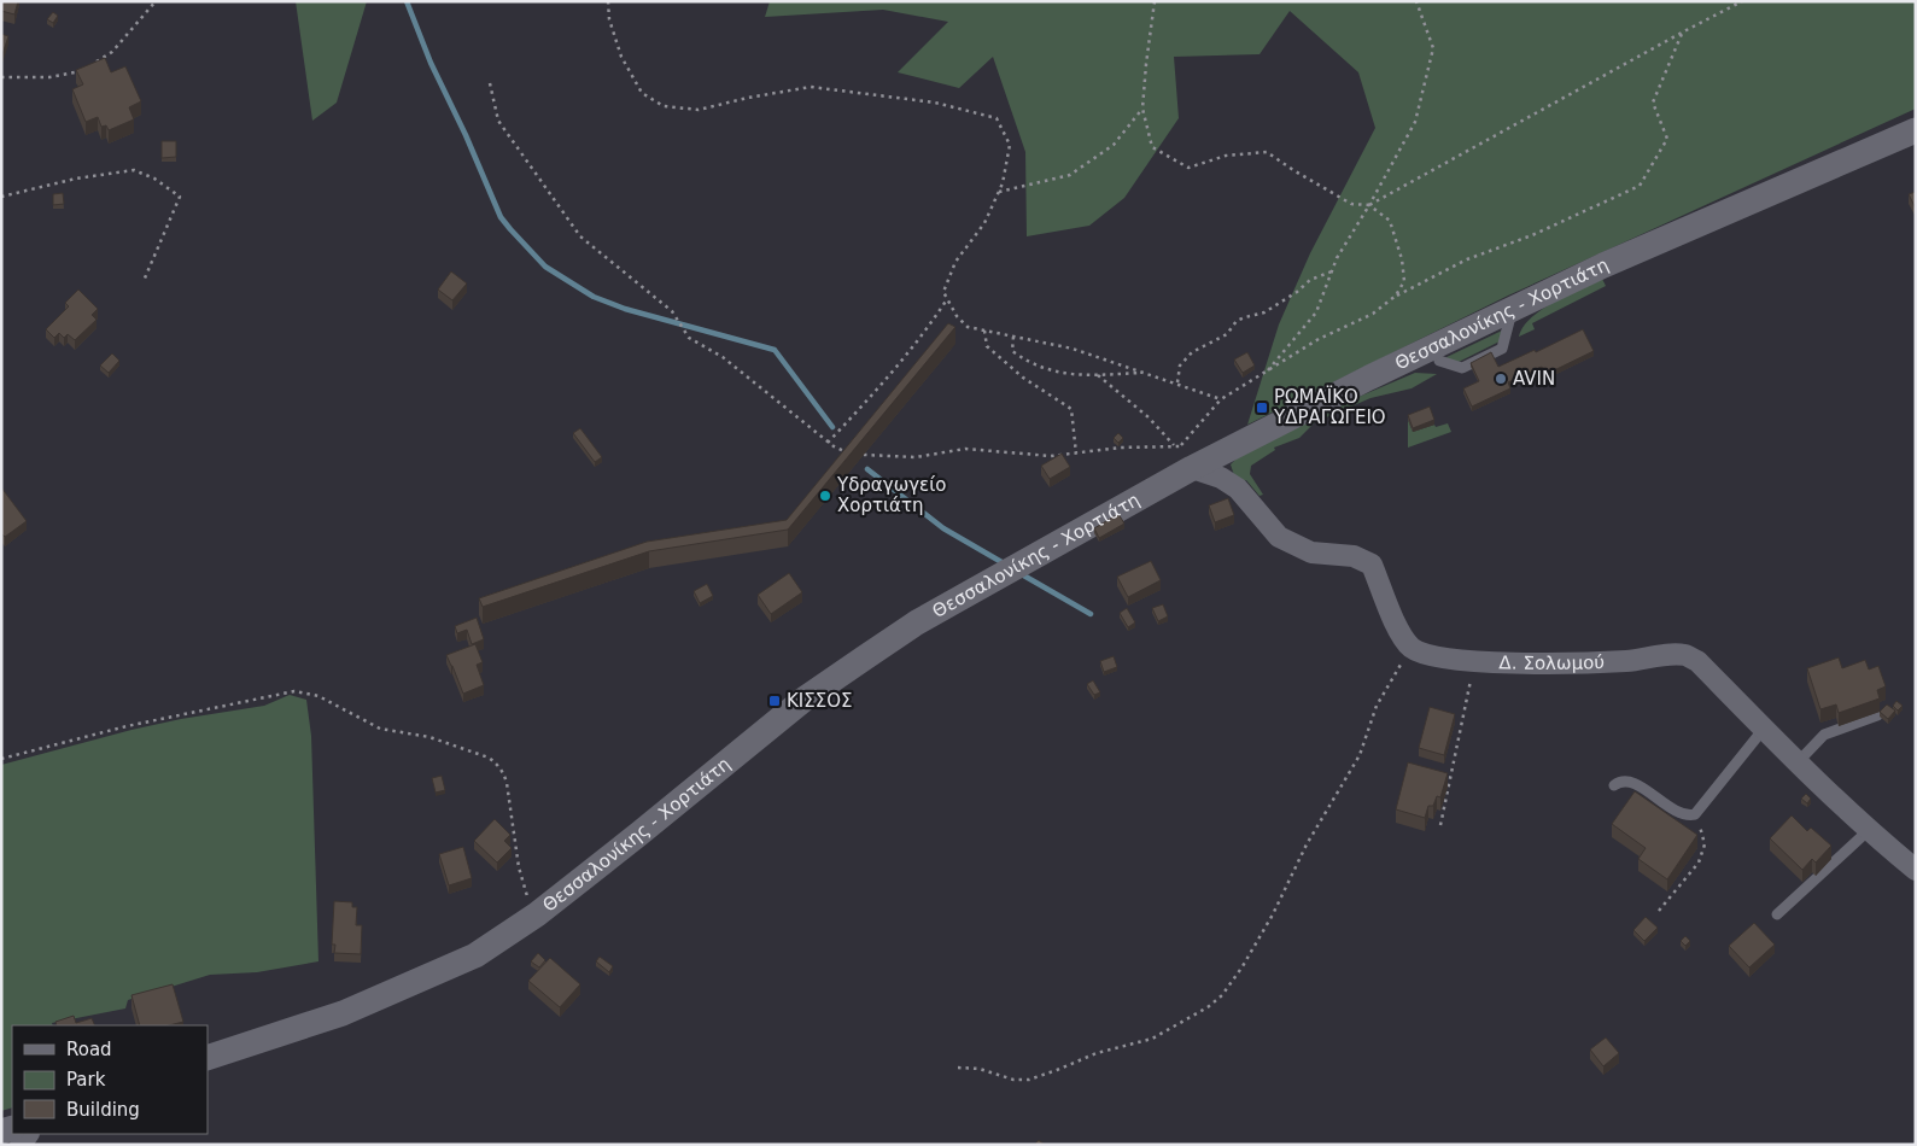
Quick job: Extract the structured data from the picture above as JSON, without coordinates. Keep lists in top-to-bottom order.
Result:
{
  "streets": {
    "street": ["Θεσσαλονίκης - Χορτιάτη", "Δ. Σολωμού"]
  },
  "places": {
    "other": ["AVIN", "Υδραγωγείο Χορτιάτη"],
    "transit": ["ΡΩΜΑΪΚΟ ΥΔΡΑΓΩΓΕΙΟ", "ΚΙΣΣΟΣ"]
  },
  "legend": ["Road", "Park", "Building"]
}
